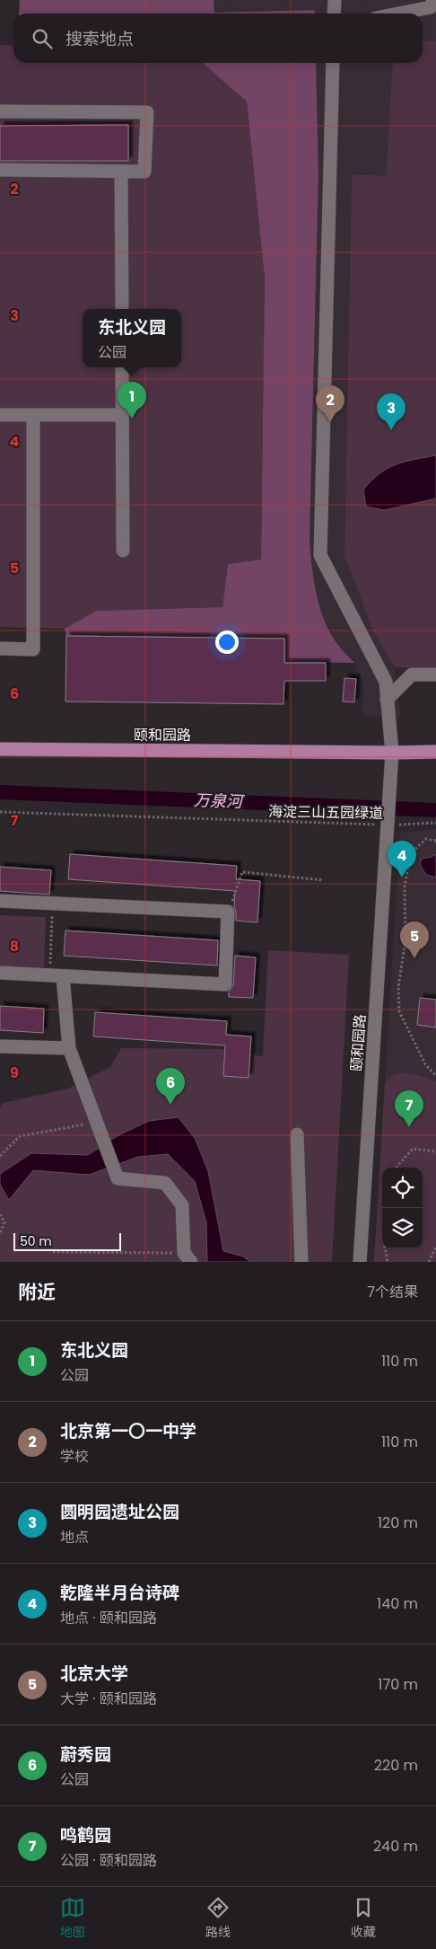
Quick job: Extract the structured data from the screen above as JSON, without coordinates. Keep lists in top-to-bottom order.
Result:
{
  "streets": {
    "main road": ["颐和园路"],
    "path": ["海淀三山五园绿道"]
  },
  "crossings": [
    ["颐和园路", "海淀三山五园绿道"]
  ],
  "water": ["万泉河"],
  "scale_bar": "50 m",
  "page": {
    "search": "搜索地点",
    "popup": ["东北义园", "公园"],
    "pins": [
      "1",
      "2",
      "3",
      "4",
      "5",
      "6",
      "7"
    ],
    "scale": "50 m",
    "heading": ["附近", "7个结果"],
    "list": [
      {
        "mark": "1",
        "name": "东北义园",
        "note": "公园",
        "value": "110 m"
      },
      {
        "mark": "2",
        "name": "北京第一〇一中学",
        "note": "学校",
        "value": "110 m"
      },
      {
        "mark": "3",
        "name": "圆明园遗址公园",
        "note": "地点",
        "value": "120 m"
      },
      {
        "mark": "4",
        "name": "乾隆半月台诗碑",
        "note": "地点 · 颐和园路",
        "value": "140 m"
      },
      {
        "mark": "5",
        "name": "北京大学",
        "note": "大学 · 颐和园路",
        "value": "170 m"
      },
      {
        "mark": "6",
        "name": "蔚秀园",
        "note": "公园",
        "value": "220 m"
      },
      {
        "mark": "7",
        "name": "鸣鹤园",
        "note": "公园 · 颐和园路",
        "value": "240 m"
      }
    ],
    "nav": ["地图", "路线", "收藏"]
  },
  "grid": {
    "rows": [
      "2",
      "3",
      "4",
      "5",
      "6",
      "7",
      "8",
      "9"
    ]
  }
}
